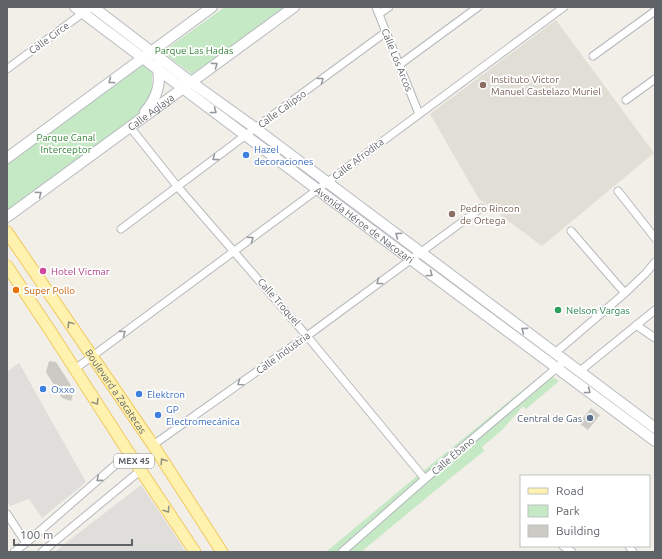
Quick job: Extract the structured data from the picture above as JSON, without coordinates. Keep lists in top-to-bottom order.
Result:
{
  "streets": {
    "main road": [
      "Calle Aglaya",
      "Avenida Héroe de Nacozari",
      "Boulevard a Zacatecas",
      "MEX 45"
    ],
    "street": [
      "Calle Circe",
      "Calle Los Arcos",
      "Calle Calipso",
      "Calle Afrodita",
      "Calle Troquel",
      "Calle Industria",
      "Calle Ébano"
    ]
  },
  "crossings": [
    ["Calle Circe", "Avenida Héroe de Nacozari"],
    ["Calle Los Arcos", "Calle Calipso"],
    ["Calle Los Arcos", "Calle Afrodita"],
    ["Calle Calipso", "Avenida Héroe de Nacozari"],
    ["Calle Calipso", "Calle Troquel"],
    ["Calle Aglaya", "Avenida Héroe de Nacozari"],
    ["Calle Aglaya", "Calle Troquel"],
    ["Calle Afrodita", "Avenida Héroe de Nacozari"],
    ["Calle Afrodita", "Calle Troquel"],
    ["Calle Afrodita", "Boulevard a Zacatecas"],
    ["Calle Afrodita", "MEX 45"],
    ["Avenida Héroe de Nacozari", "Calle Industria"],
    ["Avenida Héroe de Nacozari", "Calle Ébano"],
    ["Calle Troquel", "Calle Industria"],
    ["Calle Troquel", "Calle Ébano"],
    ["Calle Industria", "Boulevard a Zacatecas"]
  ],
  "one_way": ["Calle Afrodita", "Calle Industria"],
  "parks": ["Parque Las Hadas", "Parque Canal Interceptor"],
  "places": [
    "Instituto Victor Manuel Castelazo Muriel",
    "Hazel decoraciones",
    "Pedro Rincon de Ortega",
    "Hotel Vicmar",
    "Super Pollo",
    "Nelson Vargas",
    "Oxxo",
    "Elektron",
    "GP Electromecánica",
    "Central de Gas"
  ],
  "legend": ["Road", "Park", "Building"],
  "scale_bar": "100 m"
}
